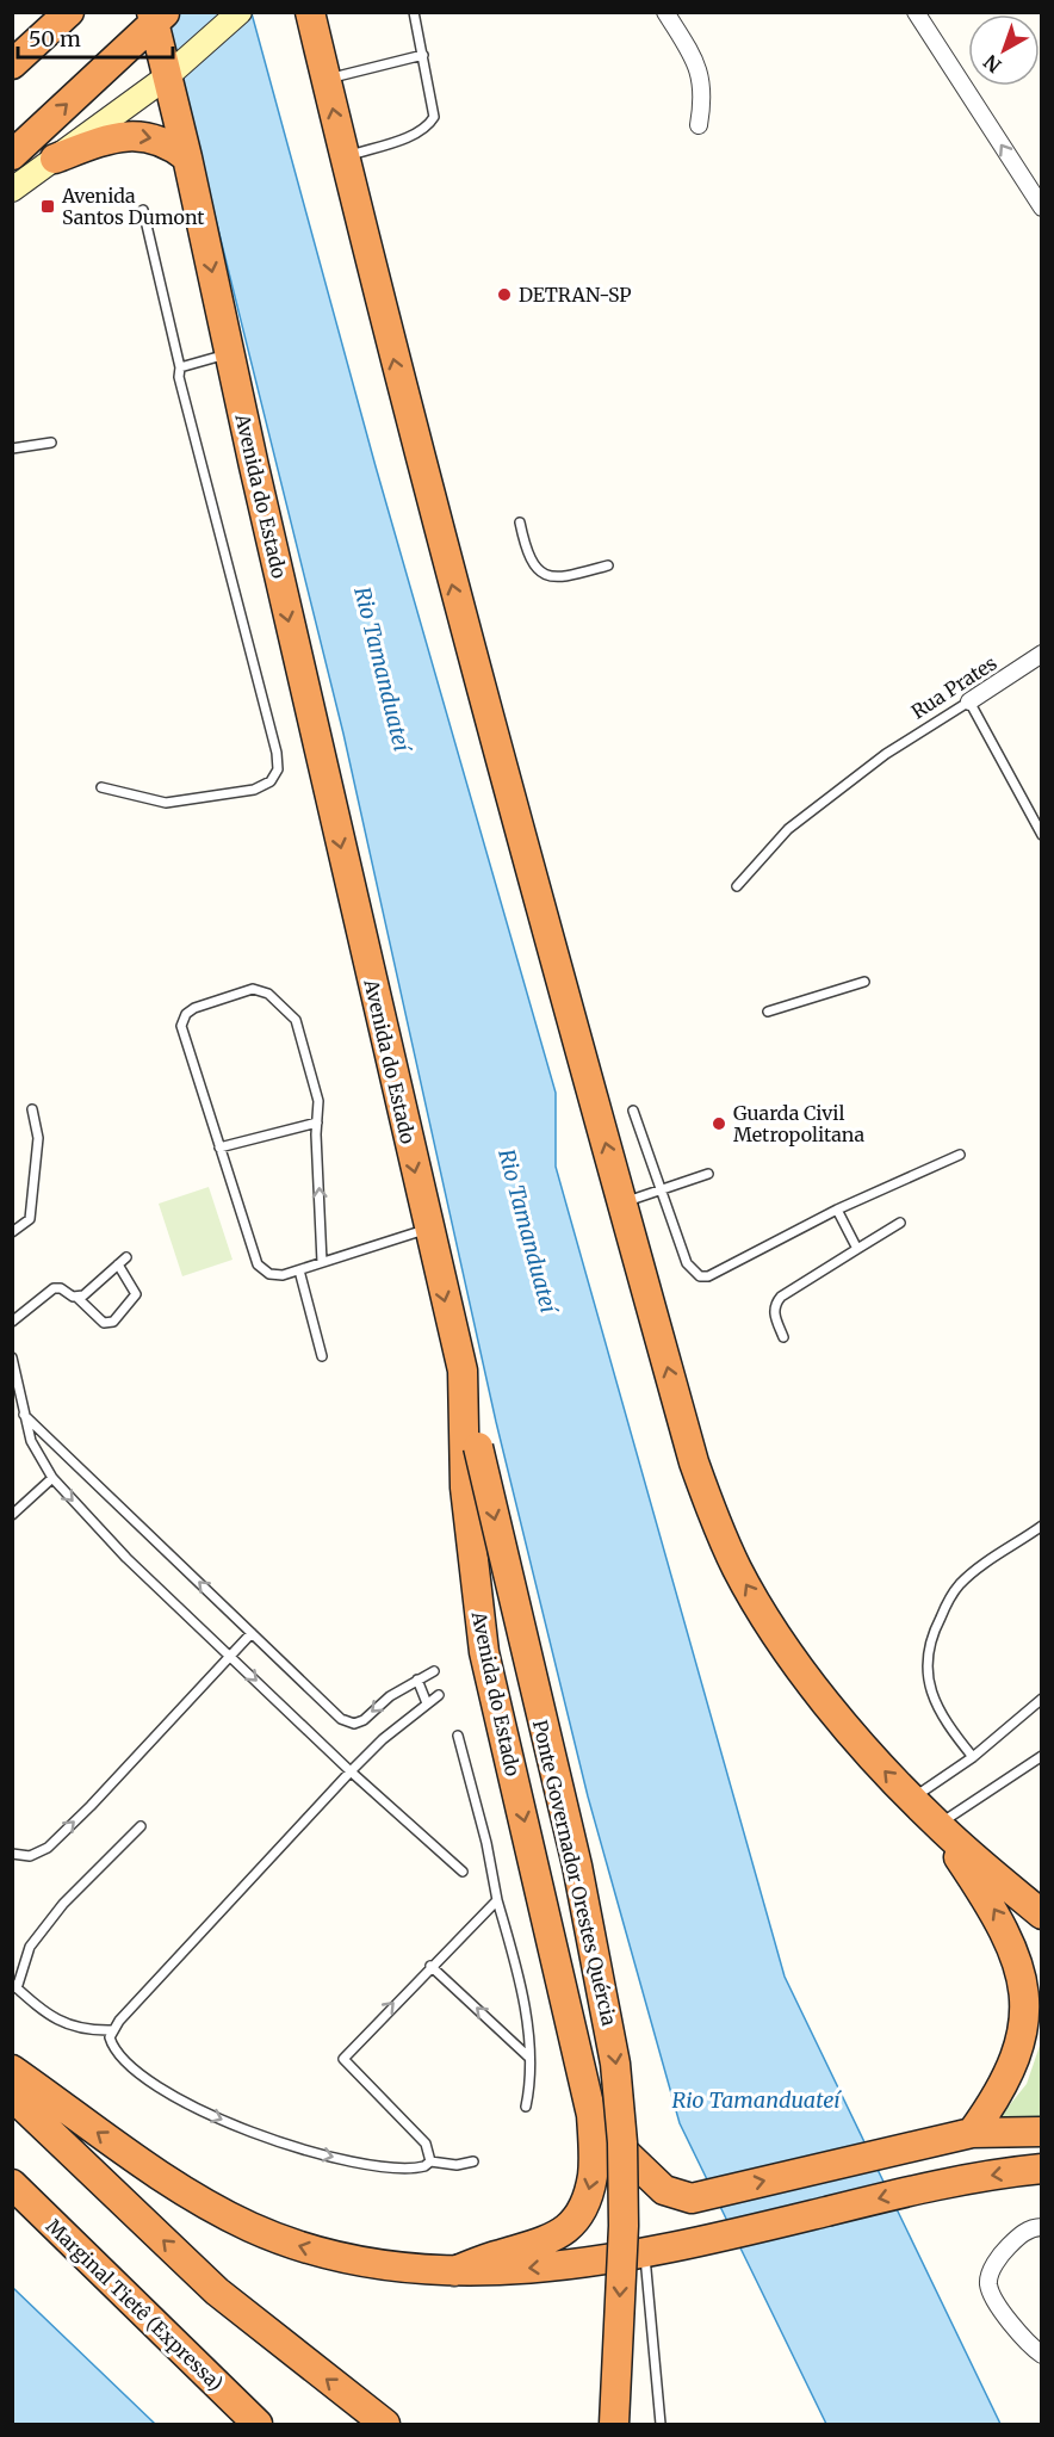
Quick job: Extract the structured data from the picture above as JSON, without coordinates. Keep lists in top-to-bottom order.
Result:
{
  "streets": {
    "highway": ["Avenida do Estado", "Ponte Governador Orestes Quércia", "Marginal Tietê (Expressa)"],
    "street": ["Rua Prates"]
  },
  "crossings": [
    ["Avenida do Estado", "Ponte Governador Orestes Quércia"]
  ],
  "water": ["Rio Tamanduateí"],
  "places": {
    "transit": ["Avenida Santos Dumont"],
    "other": ["DETRAN-SP", "Guarda Civil Metropolitana"]
  },
  "scale_bar": "50 m",
  "north": "bottom left"
}
